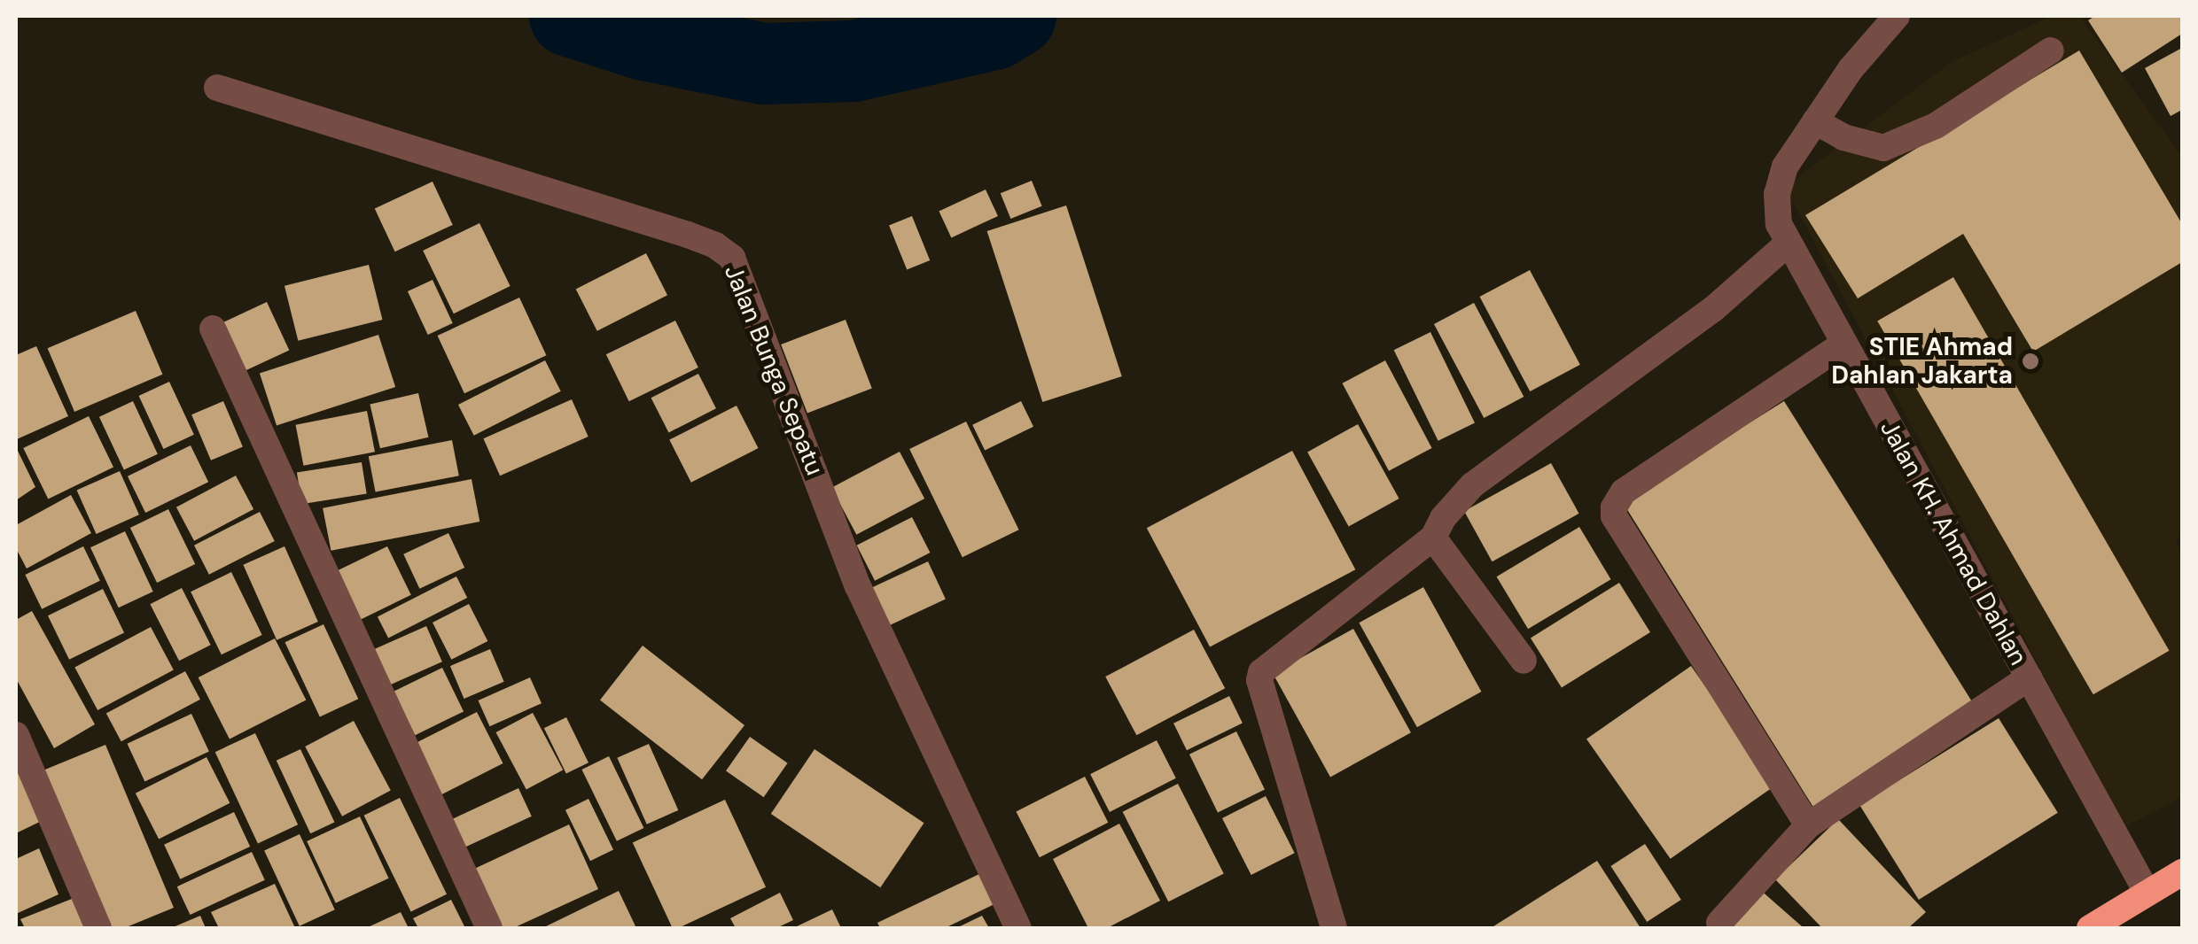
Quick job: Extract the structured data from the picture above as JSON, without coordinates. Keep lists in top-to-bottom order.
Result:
{
  "streets": {
    "street": ["Jalan Bunga Sepatu", "Jalan KH. Ahmad Dahlan"]
  },
  "places": ["STIE Ahmad Dahlan Jakarta"]
}
